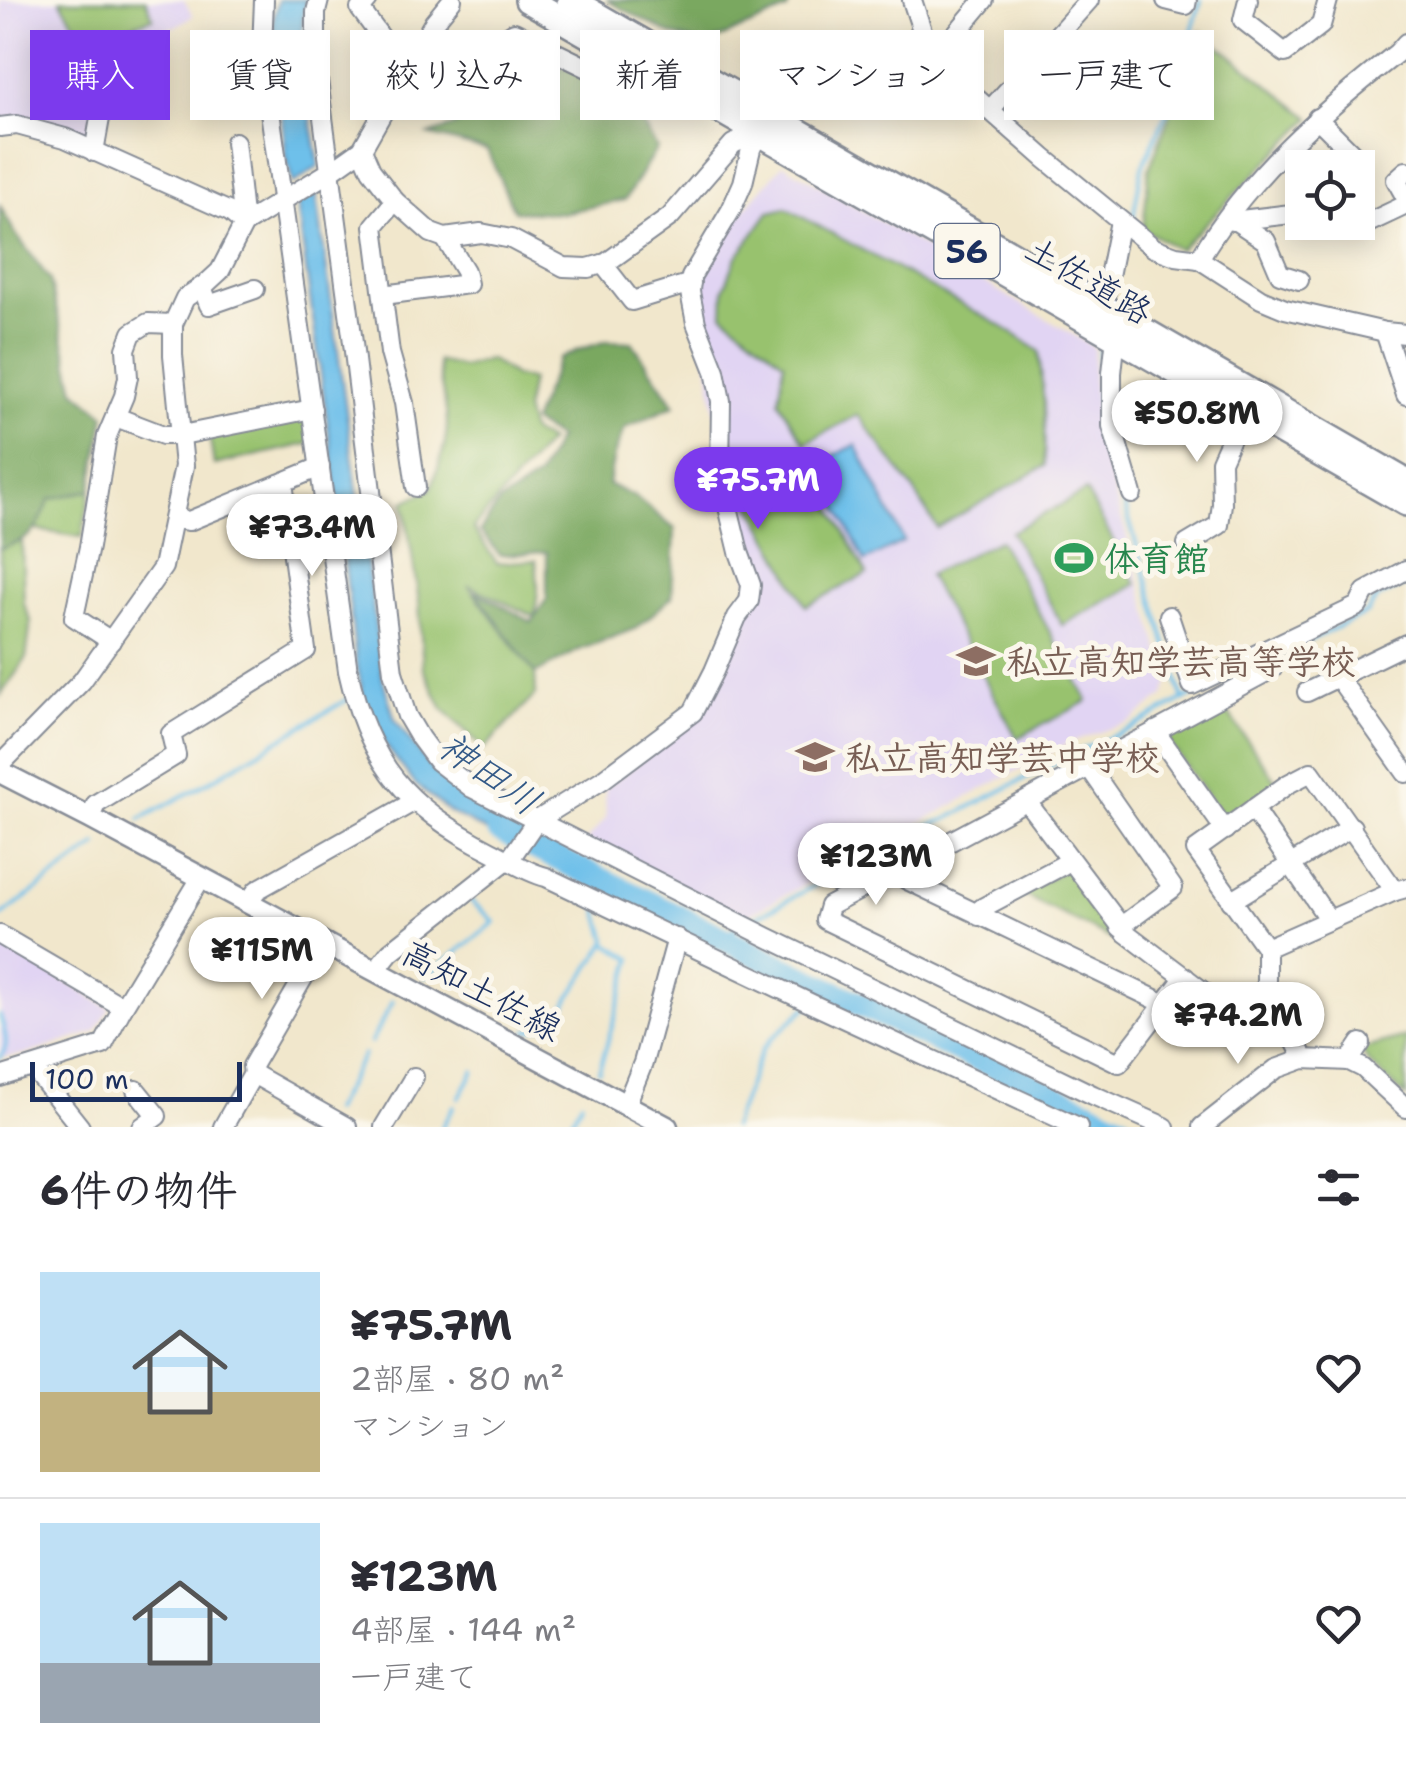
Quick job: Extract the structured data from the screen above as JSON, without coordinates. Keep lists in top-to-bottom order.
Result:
{
  "streets": {
    "highway": ["56", "土佐道路"],
    "main road": ["高知土佐線"]
  },
  "water": ["神田川"],
  "places": {
    "sports": ["体育館"],
    "school or university": ["私立高知学芸高等学校", "私立高知学芸中学校"]
  },
  "scale_bar": "100 m",
  "page": {
    "chip": [
      "購入",
      "賃貸",
      "絞り込み",
      "新着",
      "マンション",
      "一戸建て"
    ],
    "price": [
      "¥50.8M",
      "¥75.7M",
      "¥73.4M",
      "¥123M",
      "¥115M",
      "¥74.2M"
    ],
    "scale": "100 m",
    "heading": "6件の物件",
    "list": [
      {
        "name": "¥75.7M",
        "note": "2部屋 · 80 m² · マンション"
      },
      {
        "name": "¥123M",
        "note": "4部屋 · 144 m² · 一戸建て"
      }
    ]
  }
}
